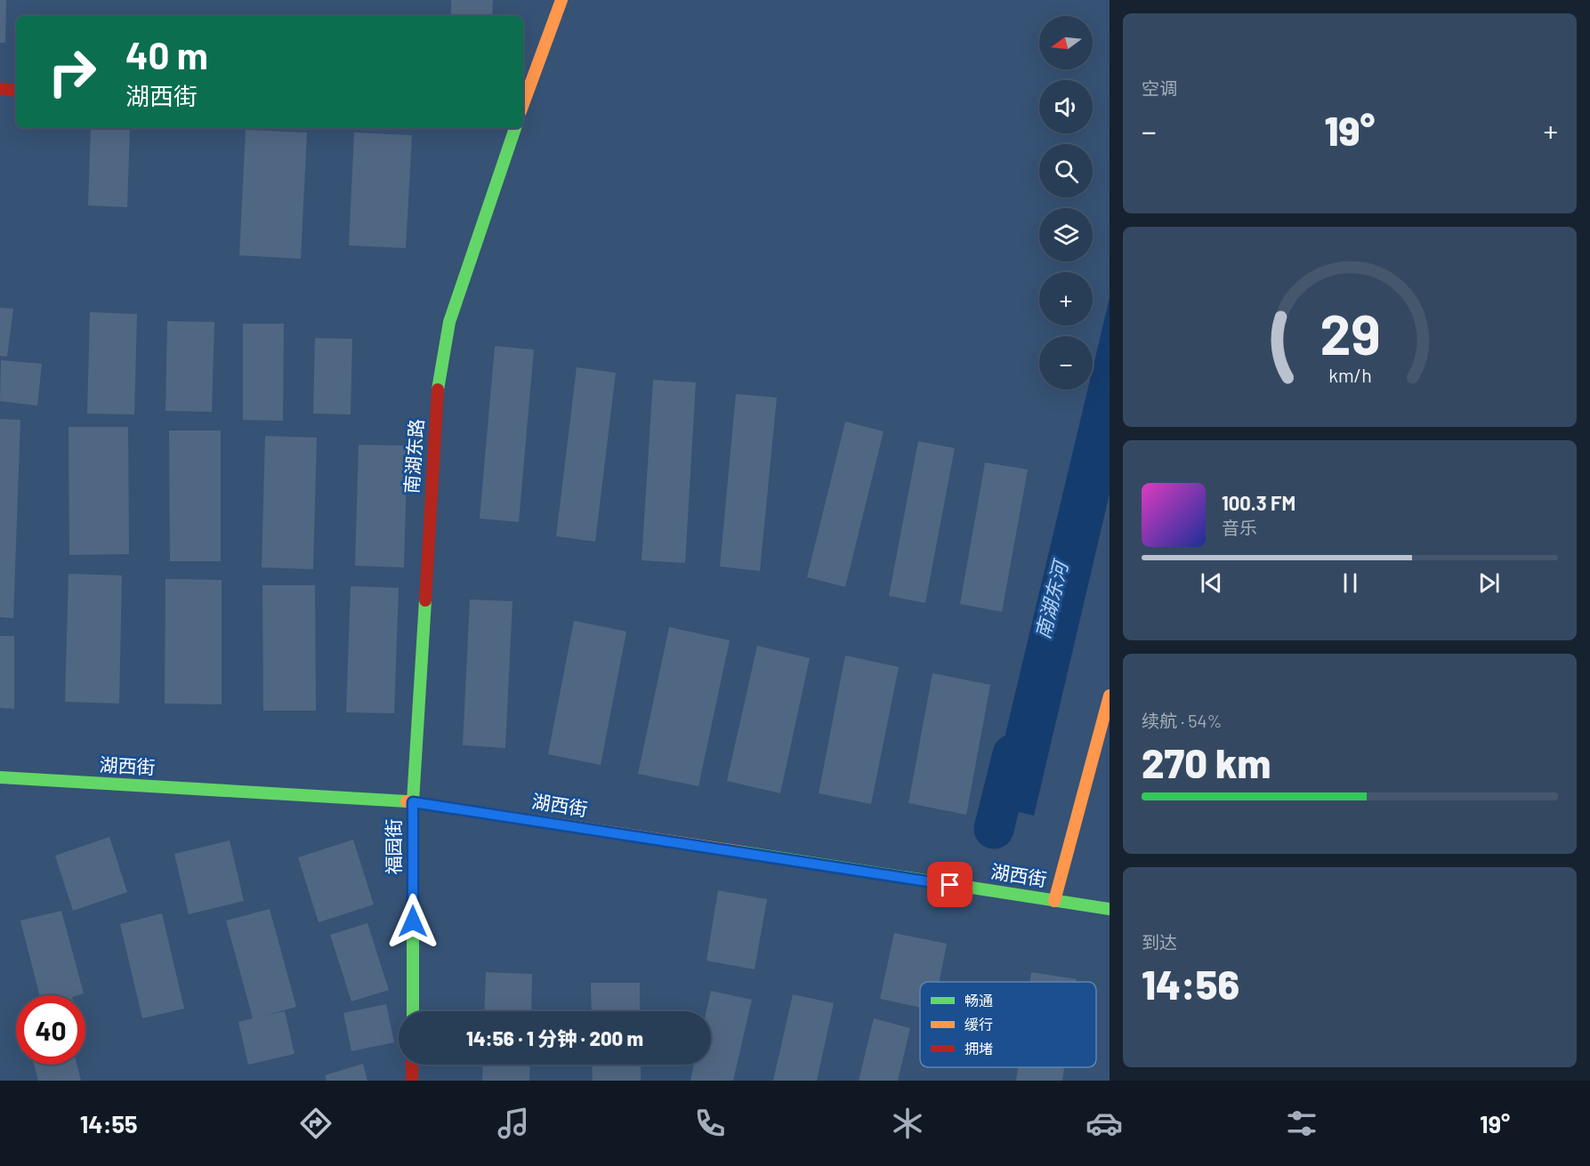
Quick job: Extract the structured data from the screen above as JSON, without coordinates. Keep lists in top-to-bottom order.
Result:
{
  "streets": {
    "street": ["南湖东路", "湖西街", "福园街"]
  },
  "crossings": [
    ["南湖东路", "湖西街"],
    ["南湖东路", "福园街"],
    ["湖西街", "福园街"]
  ],
  "water": ["南湖东河"],
  "legend": ["畅通", "缓行", "拥堵"],
  "north": "left",
  "page": {
    "tile": [
      "空调",
      ["续航 · 54%", "270 km"],
      ["到达", "14:56"]
    ],
    "map_buttons": ["+", "−"],
    "turn": ["40 m", "湖西街"],
    "heat": ["−", "19°", "+"],
    "song": ["100.3 FM", "音乐"],
    "limit": "40",
    "trip": "14:56 · 1 分钟 · 200 m",
    "tabs": ["14:55", "19°"],
    "gauge": ["29", "km/h"]
  }
}
